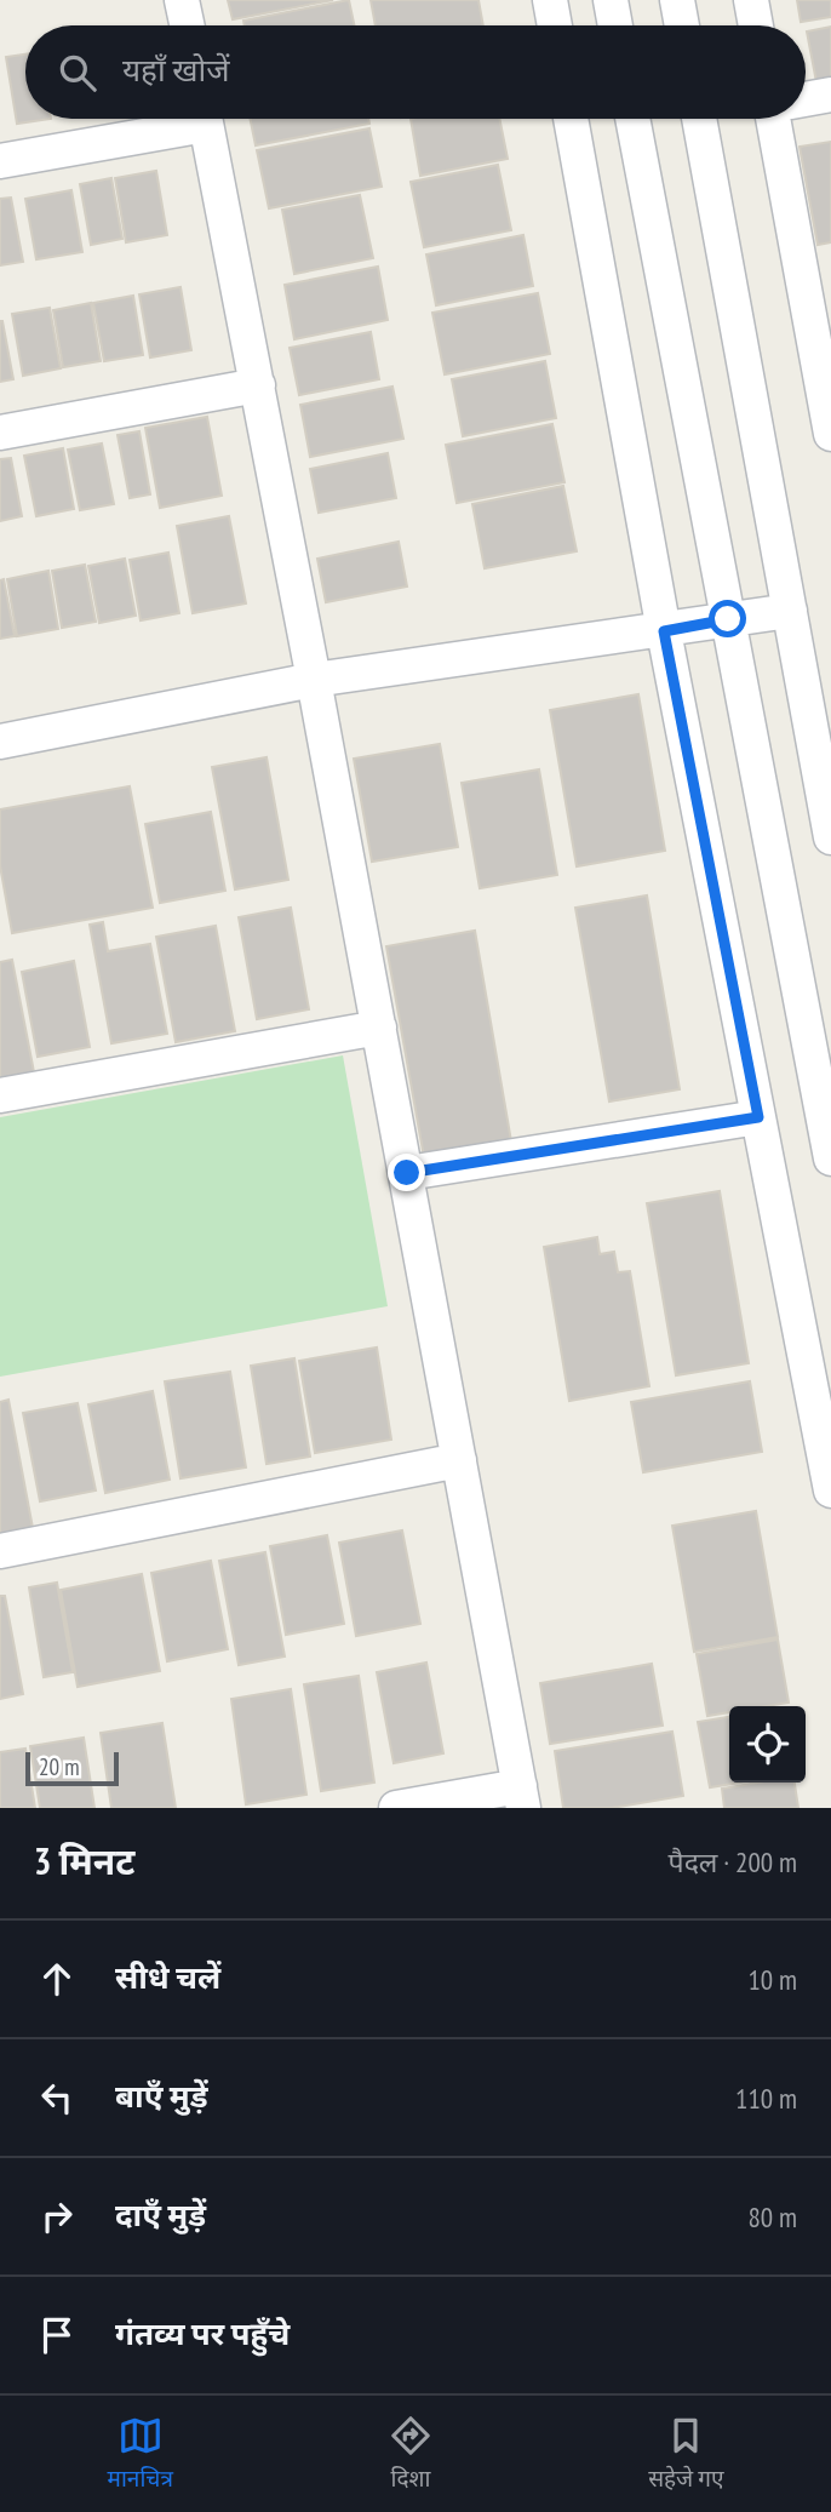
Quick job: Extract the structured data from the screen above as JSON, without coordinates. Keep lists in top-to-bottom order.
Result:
{
  "scale_bar": "20 m",
  "page": {
    "search": "यहाँ खोजें",
    "scale": "20 m",
    "heading": ["3 मिनट", "पैदल · 200 m"],
    "list": [
      ["सीधे चलें", "10 m"],
      ["बाएँ मुड़ें", "110 m"],
      ["दाएँ मुड़ें", "80 m"],
      "गंतव्य पर पहुँचे"
    ],
    "nav": ["मानचित्र", "दिशा", "सहेजे गए"]
  }
}
